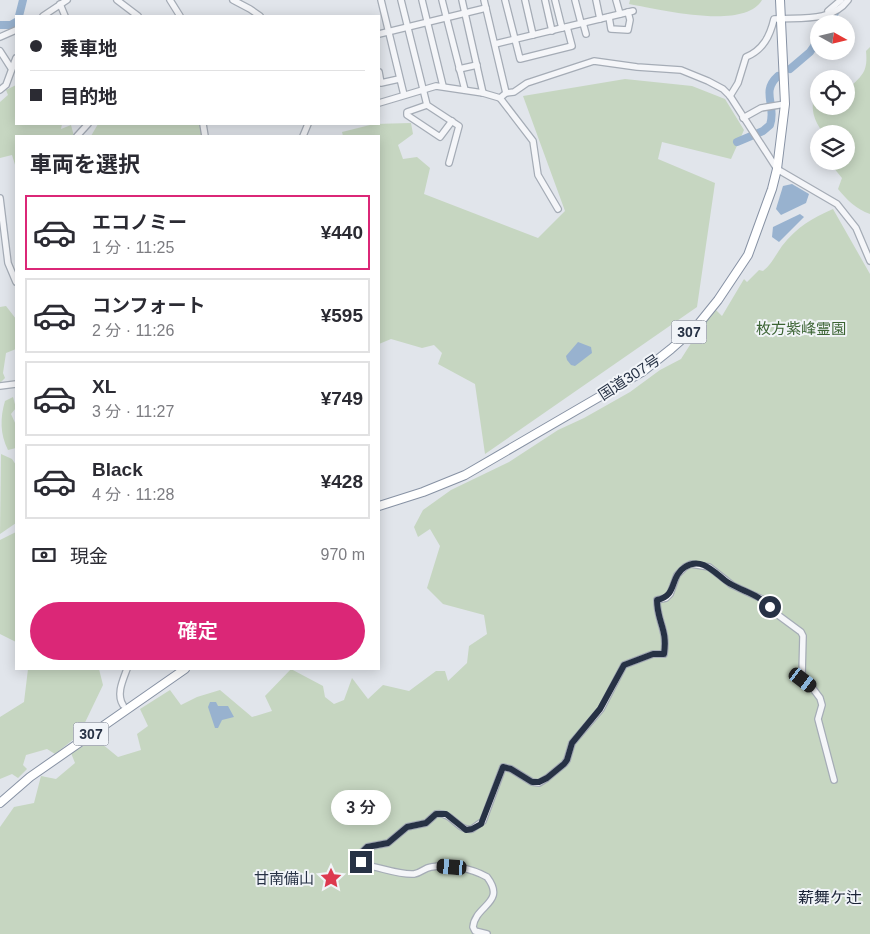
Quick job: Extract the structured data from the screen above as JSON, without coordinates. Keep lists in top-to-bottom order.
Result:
{
  "streets": {
    "highway": ["307", "国道307号"]
  },
  "districts": ["薪舞ケ辻"],
  "parks": ["枚方紫峰霊園"],
  "places": {
    "place": ["甘南備山"]
  },
  "north": "right",
  "page": {
    "banner": ["乗車地", "目的地"],
    "heading": "車両を選択",
    "list": [
      {
        "name": "エコノミー",
        "note": "1 分 · 11:25",
        "value": "¥440"
      },
      {
        "name": "コンフォート",
        "note": "2 分 · 11:26",
        "value": "¥595"
      },
      {
        "name": "XL",
        "note": "3 分 · 11:27",
        "value": "¥749"
      },
      {
        "name": "Black",
        "note": "4 分 · 11:28",
        "value": "¥428"
      }
    ],
    "pay": ["現金", "970 m"],
    "buttons": "確定",
    "bubble": "3 分"
  }
}
